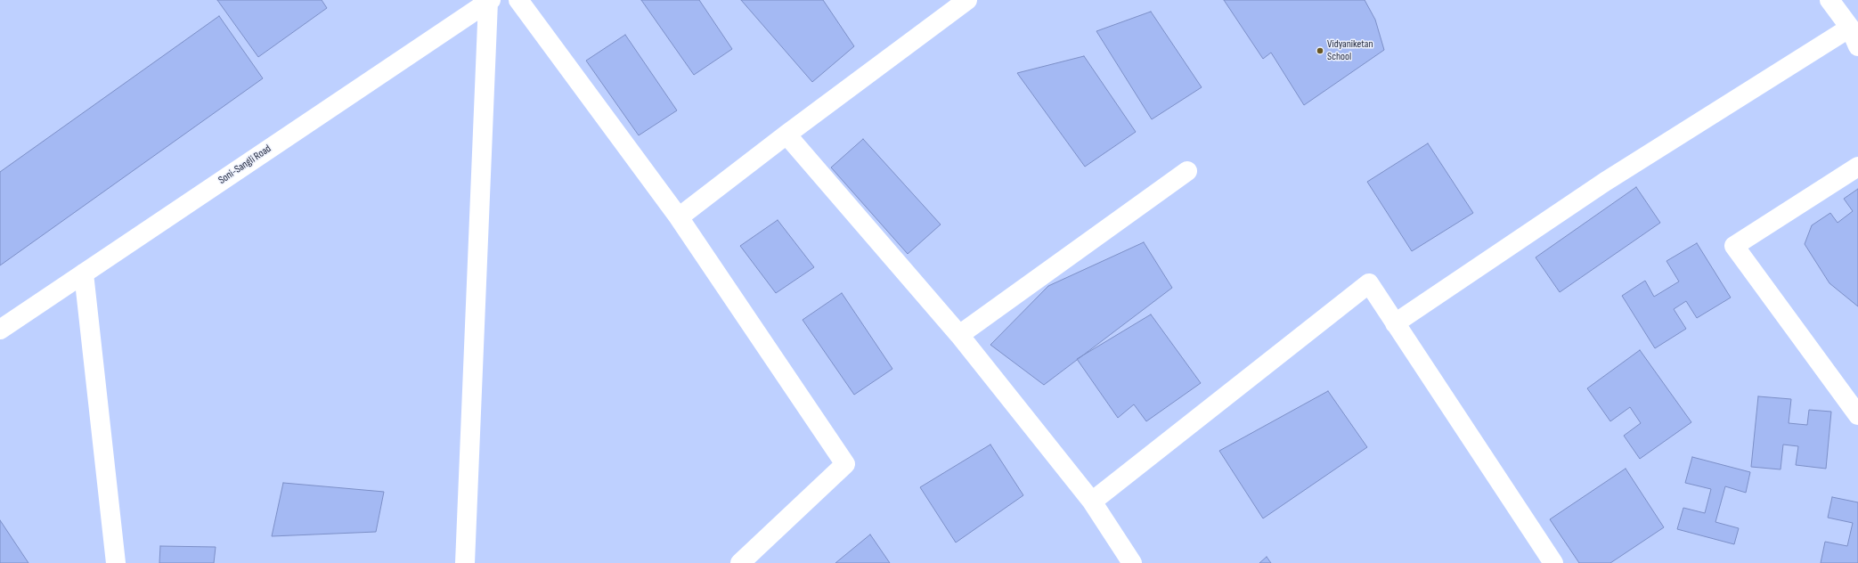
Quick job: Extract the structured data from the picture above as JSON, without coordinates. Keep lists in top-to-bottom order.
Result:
{
  "streets": {
    "street": ["Soni-Sangli Road"]
  },
  "places": ["Vidyaniketan School"]
}
